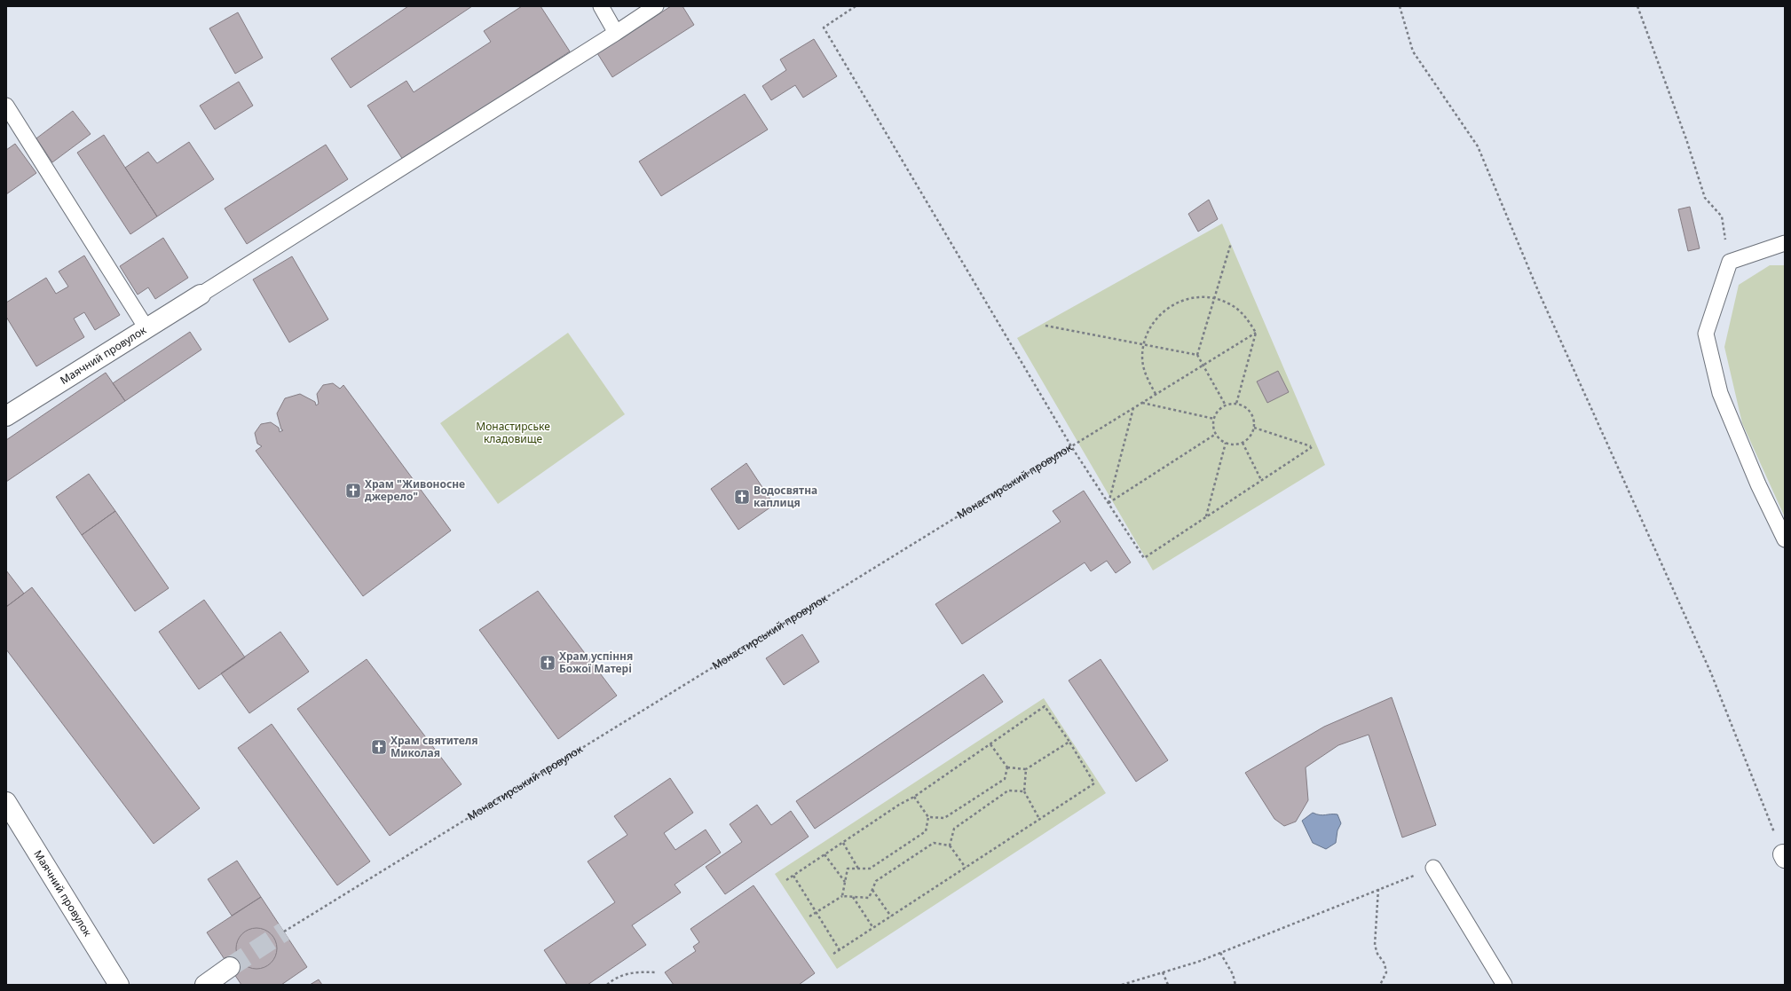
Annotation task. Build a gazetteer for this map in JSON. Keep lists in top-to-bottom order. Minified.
{"streets":{"street":["Маячний провулок"],"path":["Монастирський провулок"]},"parks":["Монастирське кладовище"],"places":{"church":["Храм \"Живоносне джерело\"","Водосвятна каплиця","Храм успіння Божої Матері","Храм святителя Миколая"]}}
